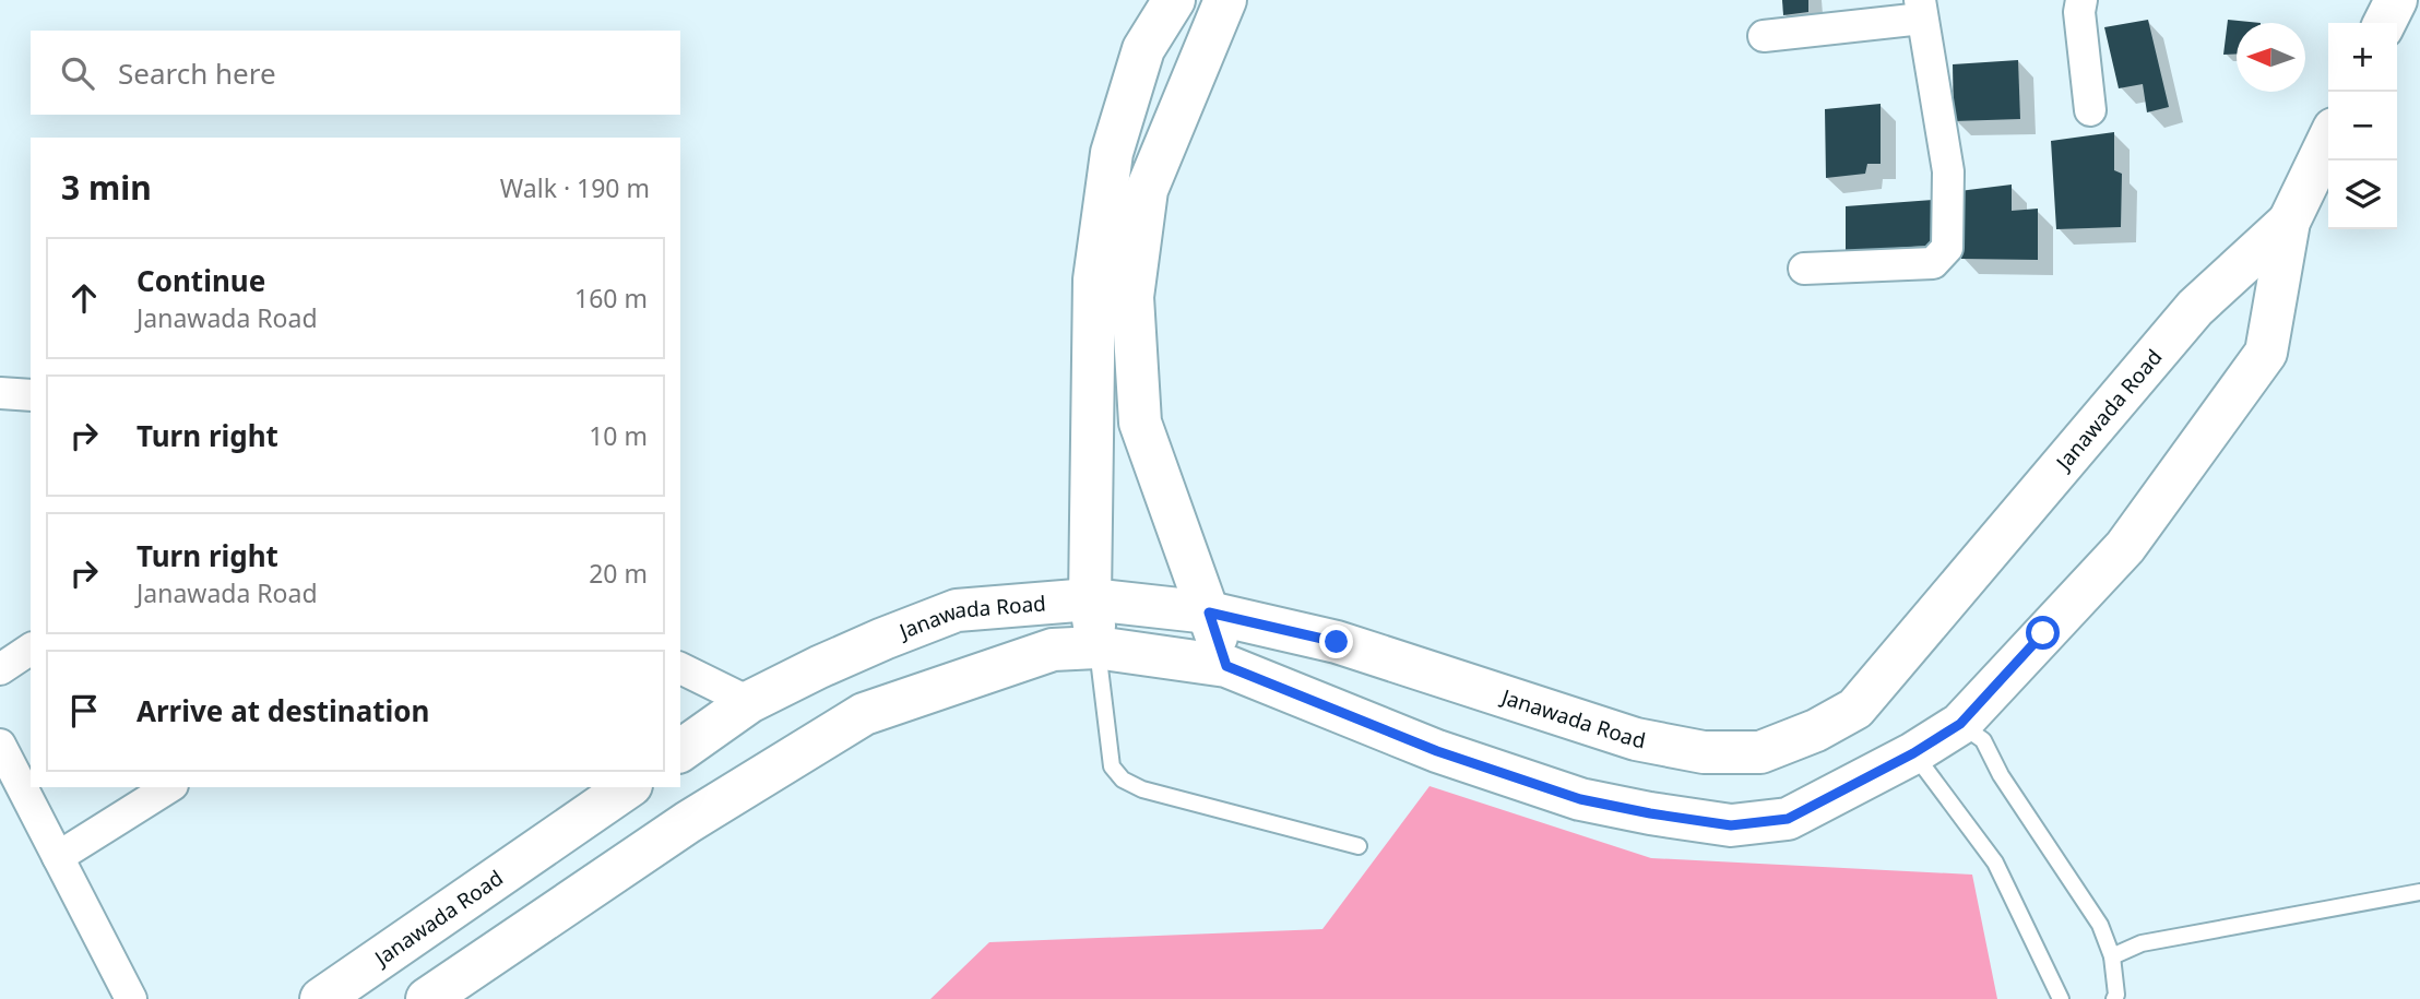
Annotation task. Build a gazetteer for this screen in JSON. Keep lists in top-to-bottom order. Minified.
{"streets":{"main road":["Janawada Road"]},"north":"left","page":{"map_buttons":["+","−"],"search":"Search here","heading":["3 min","Walk · 190 m"],"list":[["Continue","Janawada Road","160 m"],["Turn right","10 m"],["Turn right","Janawada Road","20 m"],"Arrive at destination"]}}
